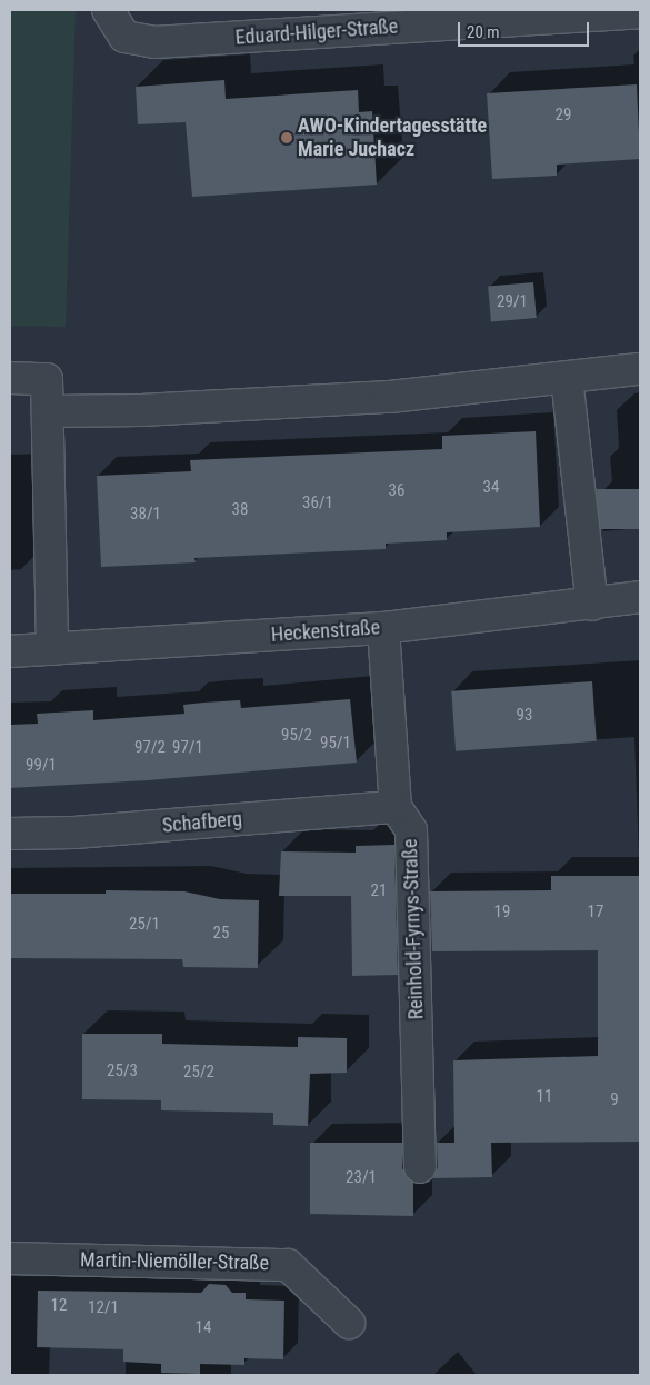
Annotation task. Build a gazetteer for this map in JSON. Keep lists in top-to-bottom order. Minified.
{"streets":{"street":["Eduard-Hilger-Straße","Heckenstraße","Schafberg","Reinhold-Fyrnys-Straße","Martin-Niemöller-Straße"]},"crossings":[["Heckenstraße","Reinhold-Fyrnys-Straße"],["Schafberg","Reinhold-Fyrnys-Straße"]],"places":["AWO-Kindertagesstätte Marie Juchacz"],"house_numbers":["29","29/1","34","36","36/1","38","38/1","93","95/2","95/1","97/2","97/1","99/1","21","19","17","25/1","25","25/3","25/2","11","9","23/1","12","12/1","14"],"scale_bar":"20 m"}
